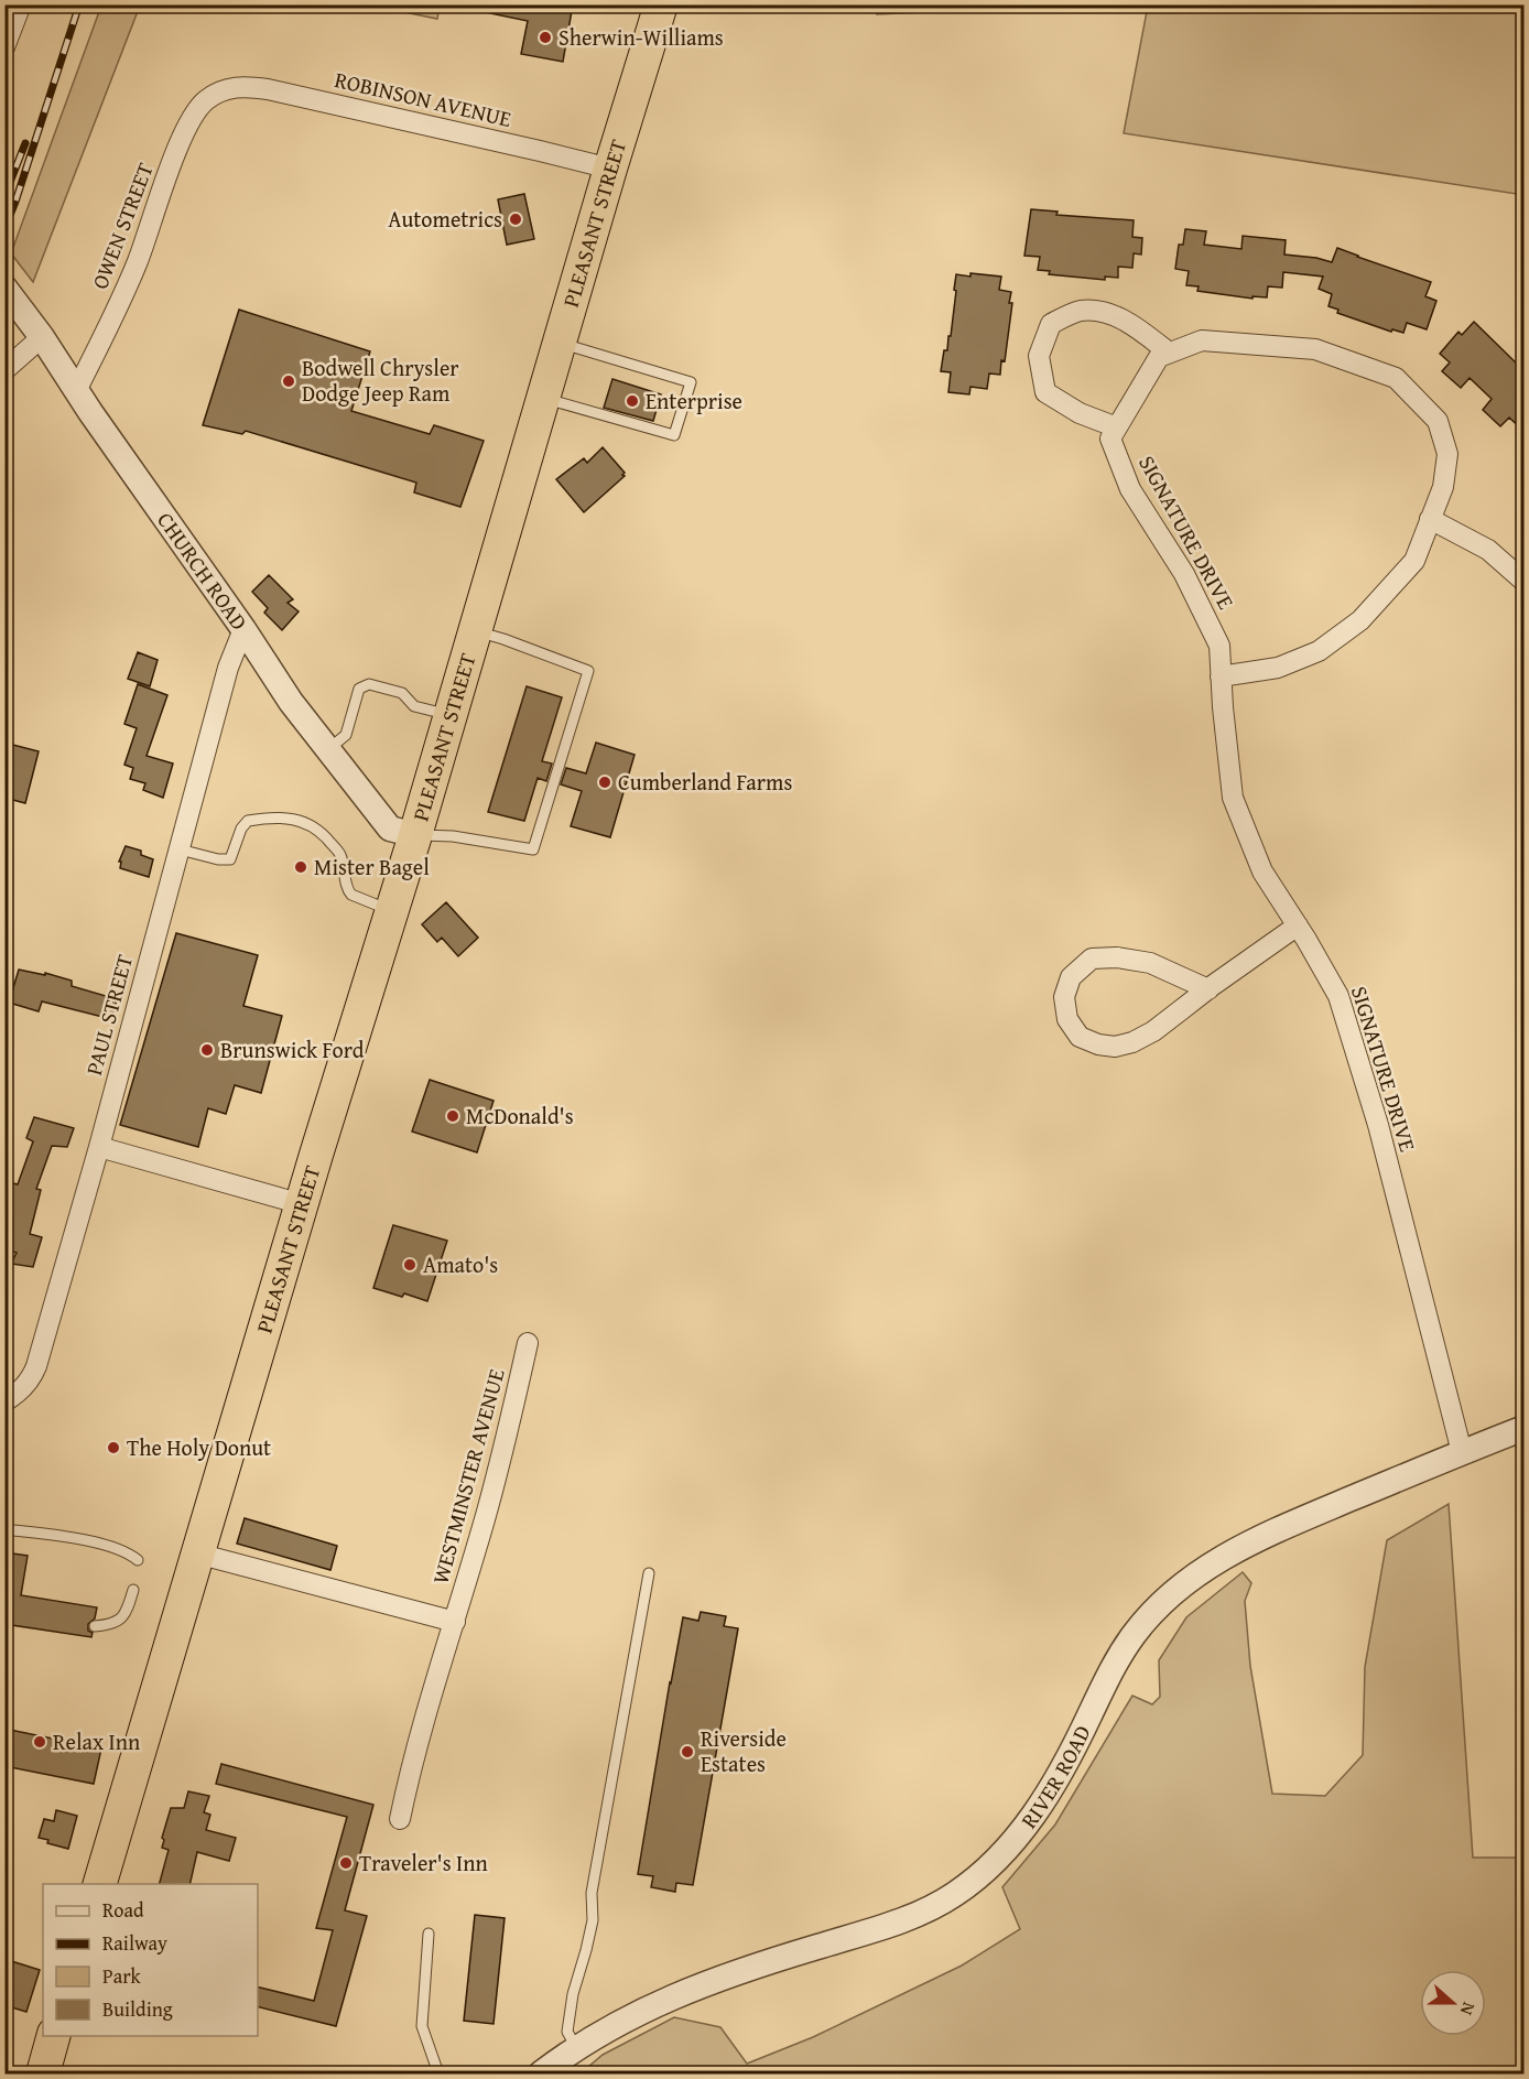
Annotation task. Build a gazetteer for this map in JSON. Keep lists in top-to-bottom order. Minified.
{"streets":{"highway":["PLEASANT STREET"],"street":["ROBINSON AVENUE","OWEN STREET","SIGNATURE DRIVE","CHURCH ROAD","PAUL STREET","WESTMINSTER AVENUE","RIVER ROAD"]},"crossings":[["ROBINSON AVENUE","PLEASANT STREET"],["ROBINSON AVENUE","OWEN STREET"],["PLEASANT STREET","CHURCH ROAD"],["OWEN STREET","CHURCH ROAD"],["SIGNATURE DRIVE","RIVER ROAD"],["CHURCH ROAD","PAUL STREET"]],"places":["Sherwin-Williams","Autometrics","Bodwell Chrysler Dodge Jeep Ram","Enterprise","Cumberland Farms","Mister Bagel","Brunswick Ford","McDonald's","Amato's","The Holy Donut","Relax Inn","Riverside Estates","Traveler's Inn"],"legend":["Road","Railway","Park","Building"],"north":"right"}
